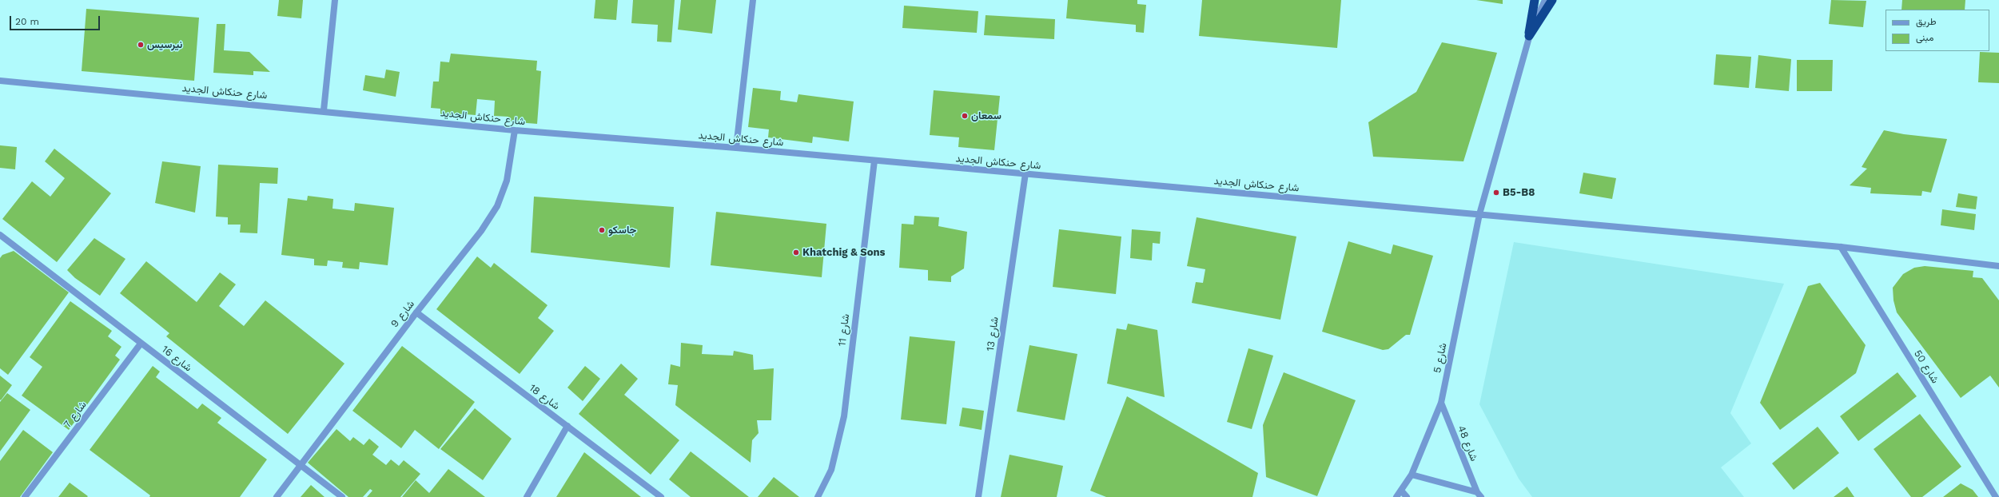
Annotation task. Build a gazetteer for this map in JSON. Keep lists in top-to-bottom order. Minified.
{"streets":{"street":["شارع حنكاش الجديد","شارع 9","شارع 11","شارع 13","شارع 5","شارع 16","شارع 50","شارع 18","شارع 7","شارع 48"]},"crossings":[["شارع حنكاش الجديد","شارع 9"],["شارع حنكاش الجديد","شارع 11"],["شارع حنكاش الجديد","شارع 13"],["شارع حنكاش الجديد","شارع 5"],["شارع حنكاش الجديد","شارع 50"],["شارع 9","شارع 16"],["شارع 9","شارع 18"],["شارع 5","شارع 48"],["شارع 16","شارع 7"]],"places":["نيرسيس","سمعان","B5-B8","جاسكو","Khatchig & Sons"],"legend":["طريق","مبنى"],"scale_bar":"20 m"}
